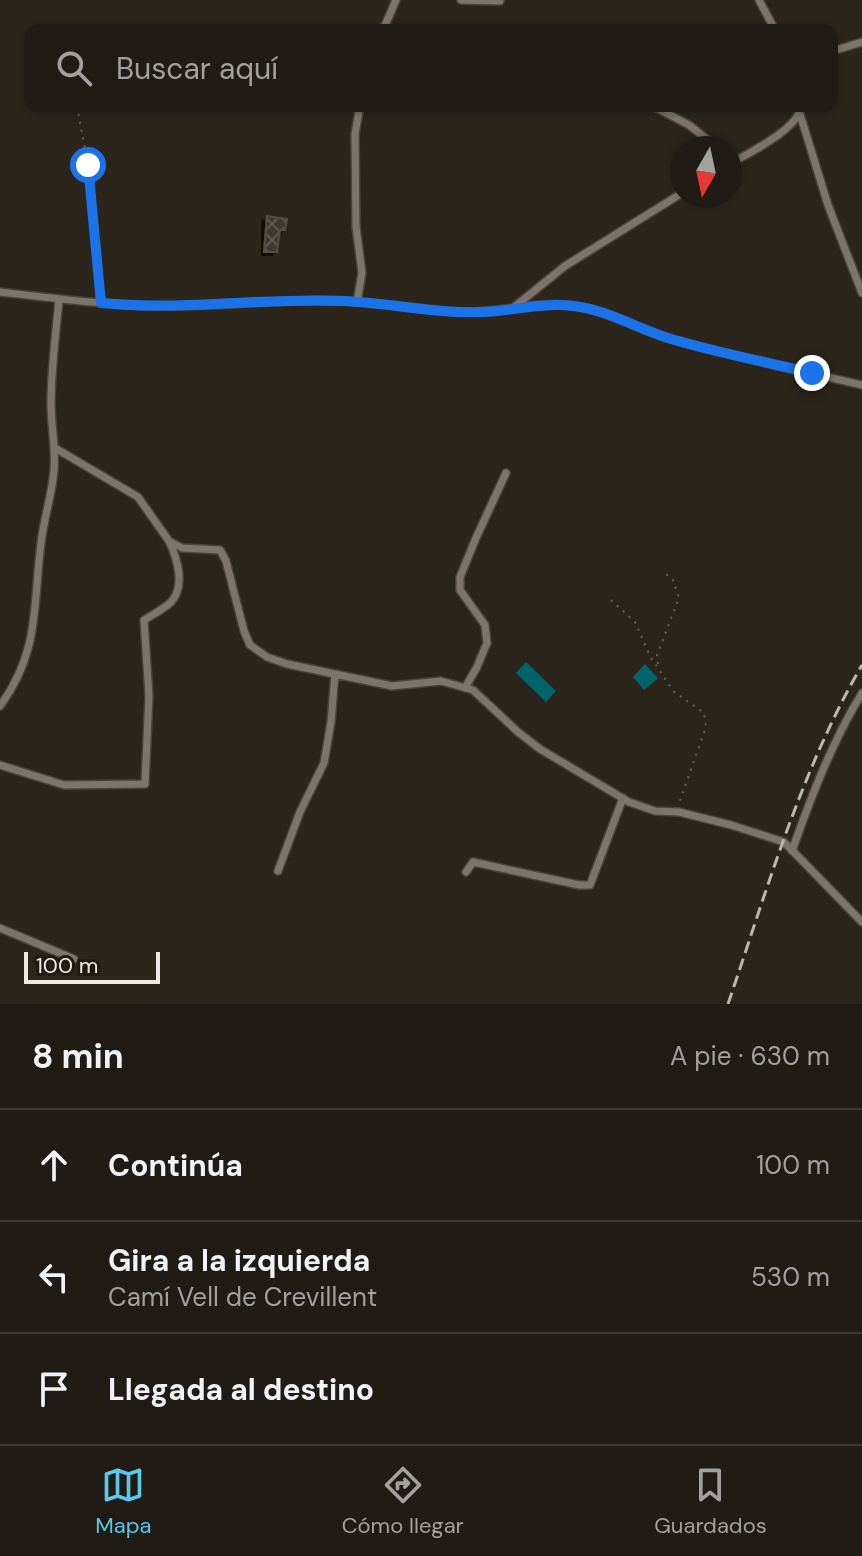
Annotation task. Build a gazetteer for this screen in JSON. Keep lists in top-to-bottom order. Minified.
{"scale_bar":"100 m","north":"bottom","page":{"search":"Buscar aquí","scale":"100 m","heading":["8 min","A pie · 630 m"],"list":[["Continúa","100 m"],["Gira a la izquierda","Camí Vell de Crevillent","530 m"],"Llegada al destino"],"nav":["Mapa","Cómo llegar","Guardados"]}}
